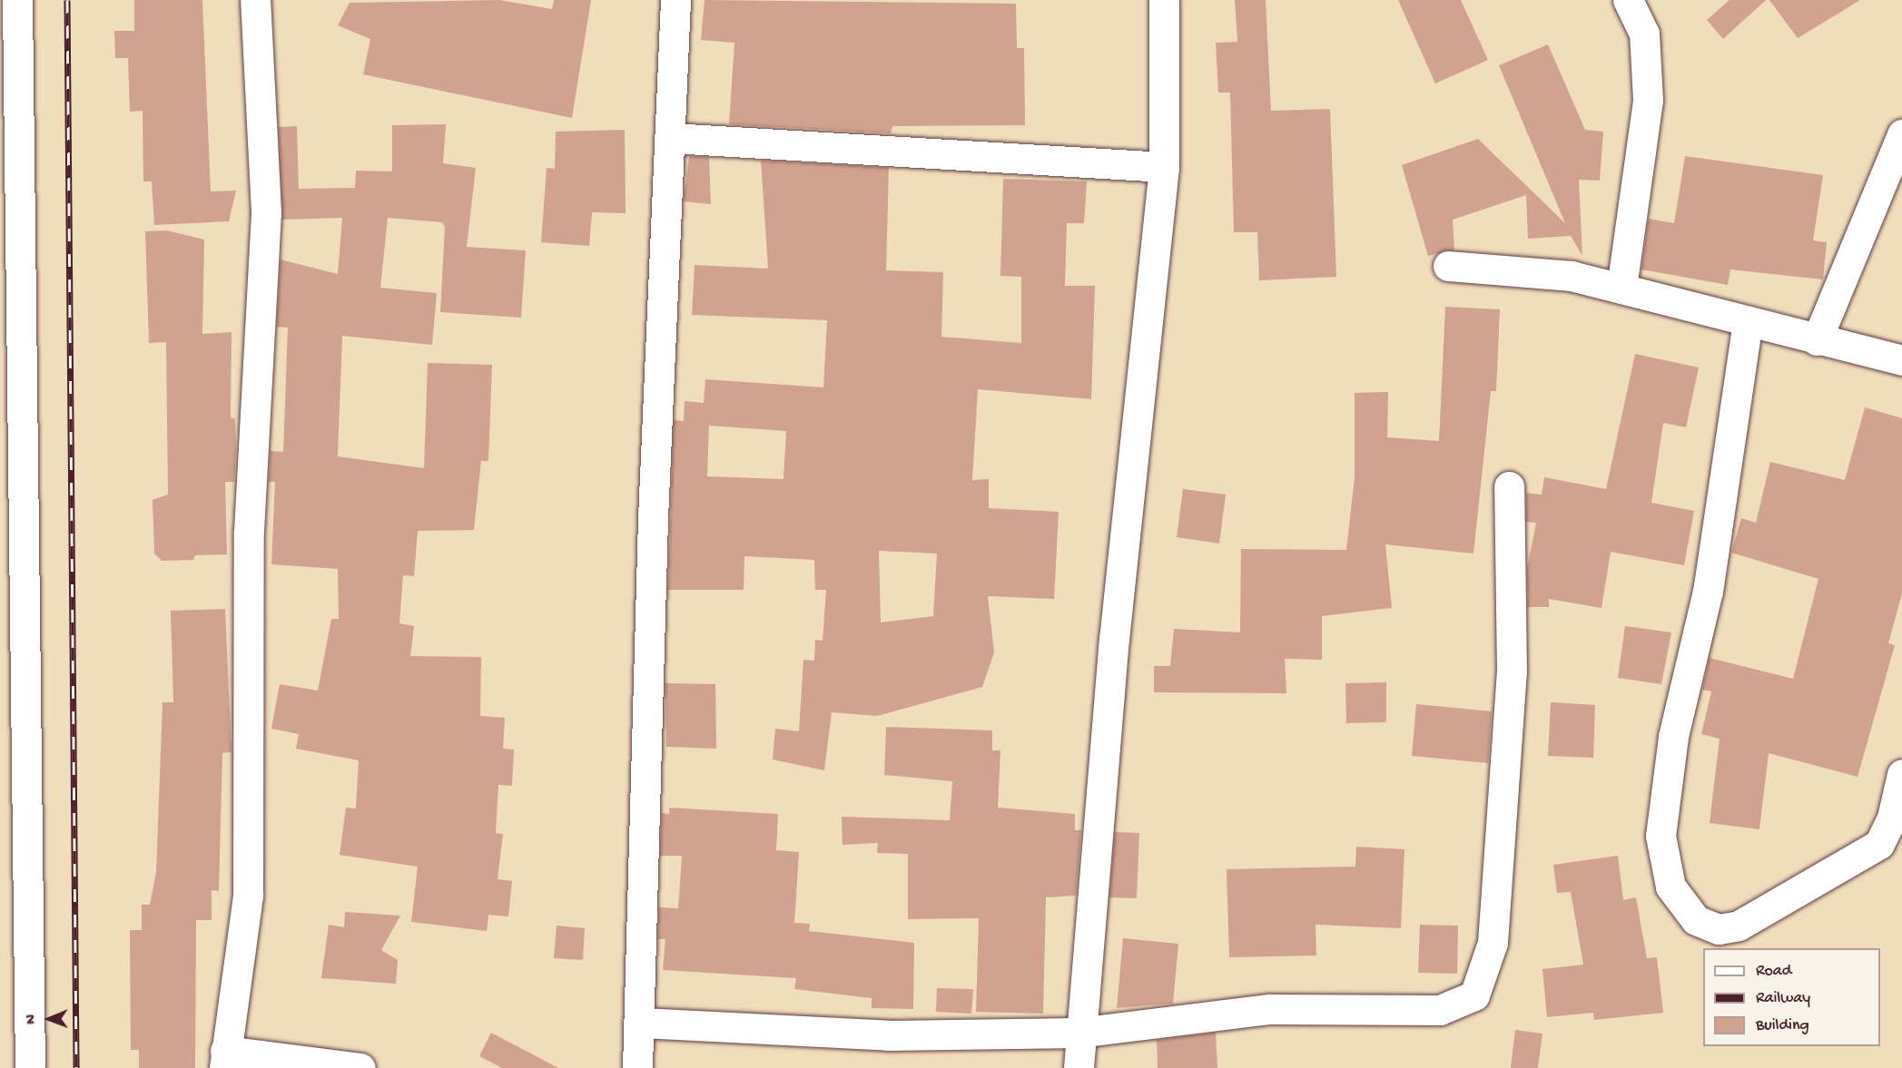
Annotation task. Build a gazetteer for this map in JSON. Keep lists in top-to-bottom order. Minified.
{"legend":["Road","Railway","Building"],"north":"left"}
